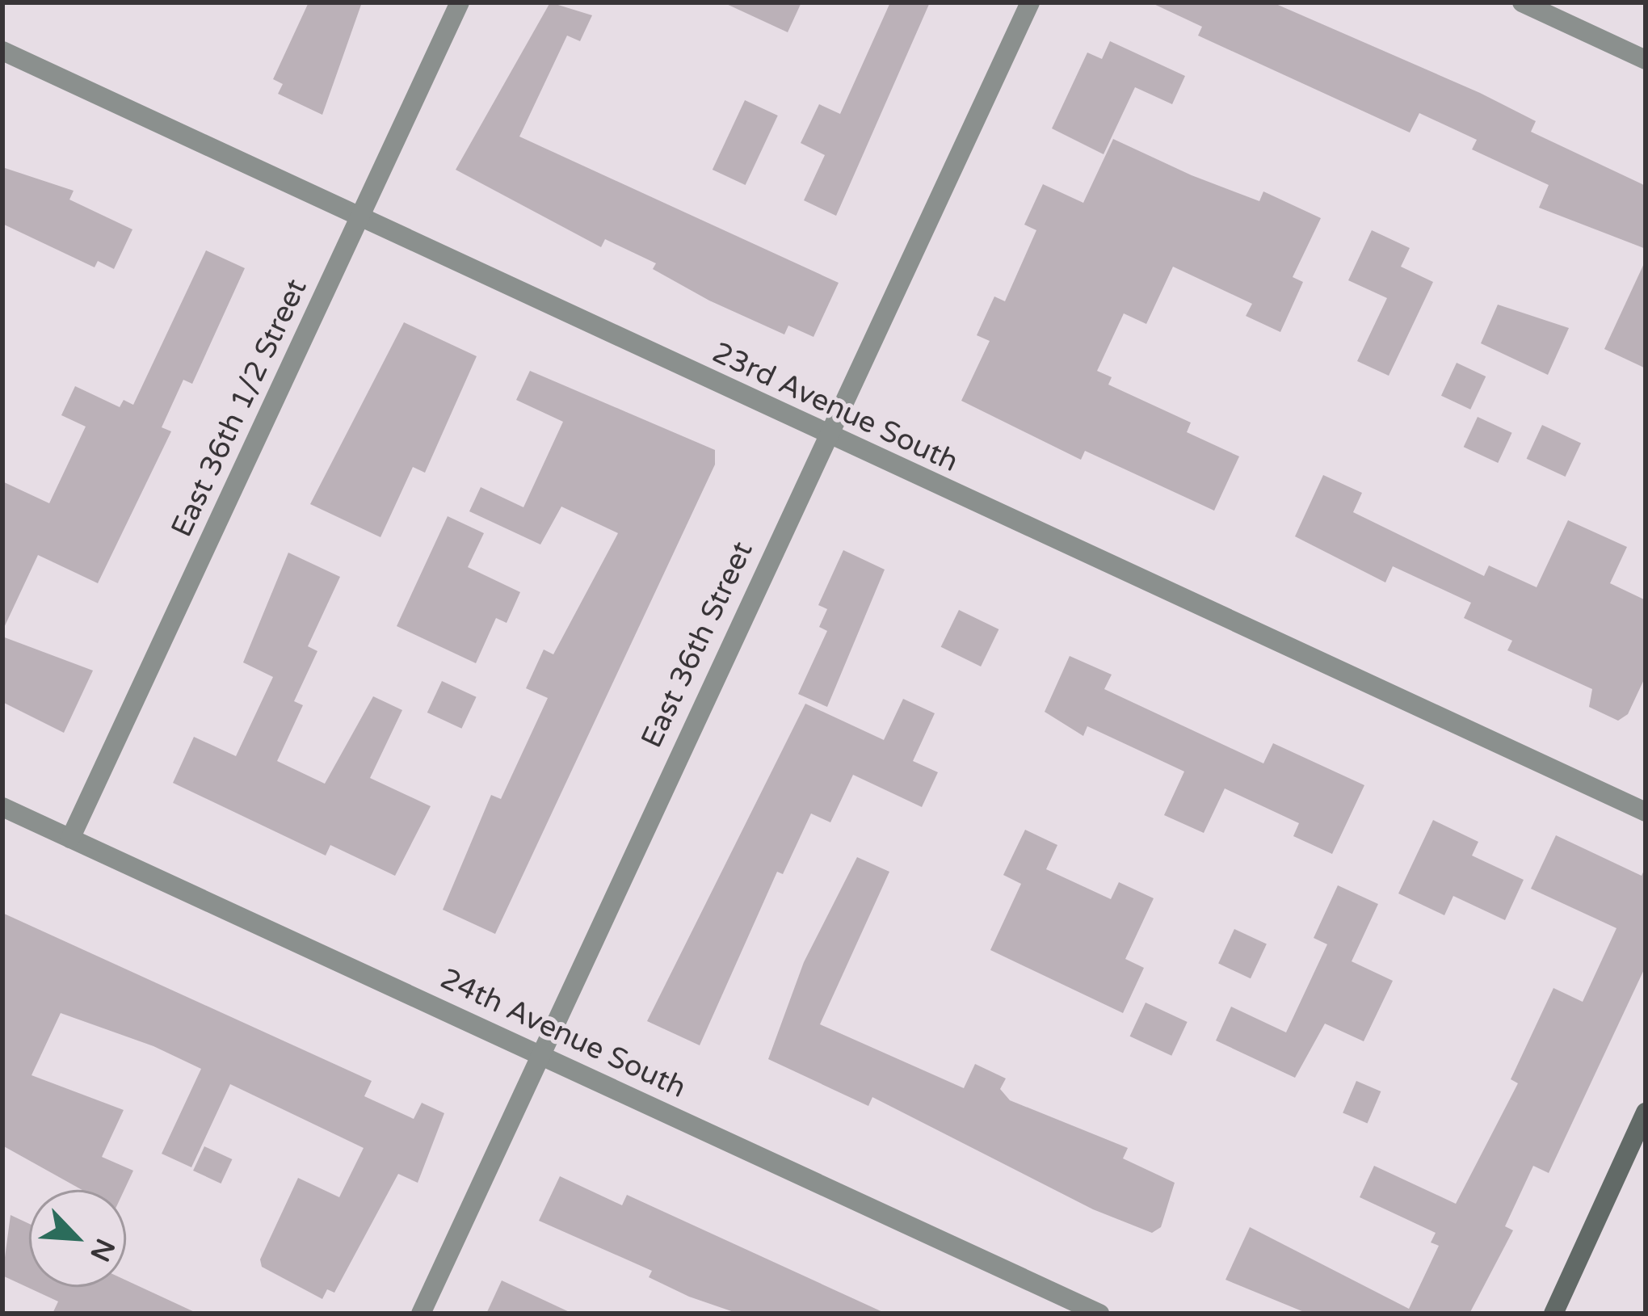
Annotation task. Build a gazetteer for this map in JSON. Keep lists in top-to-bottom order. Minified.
{"streets":{"street":["23rd Avenue South","East 36th 1/2 Street","East 36th Street","24th Avenue South"]},"crossings":[["23rd Avenue South","East 36th 1/2 Street"],["23rd Avenue South","East 36th Street"],["East 36th 1/2 Street","24th Avenue South"],["East 36th Street","24th Avenue South"]],"north":"bottom right"}
